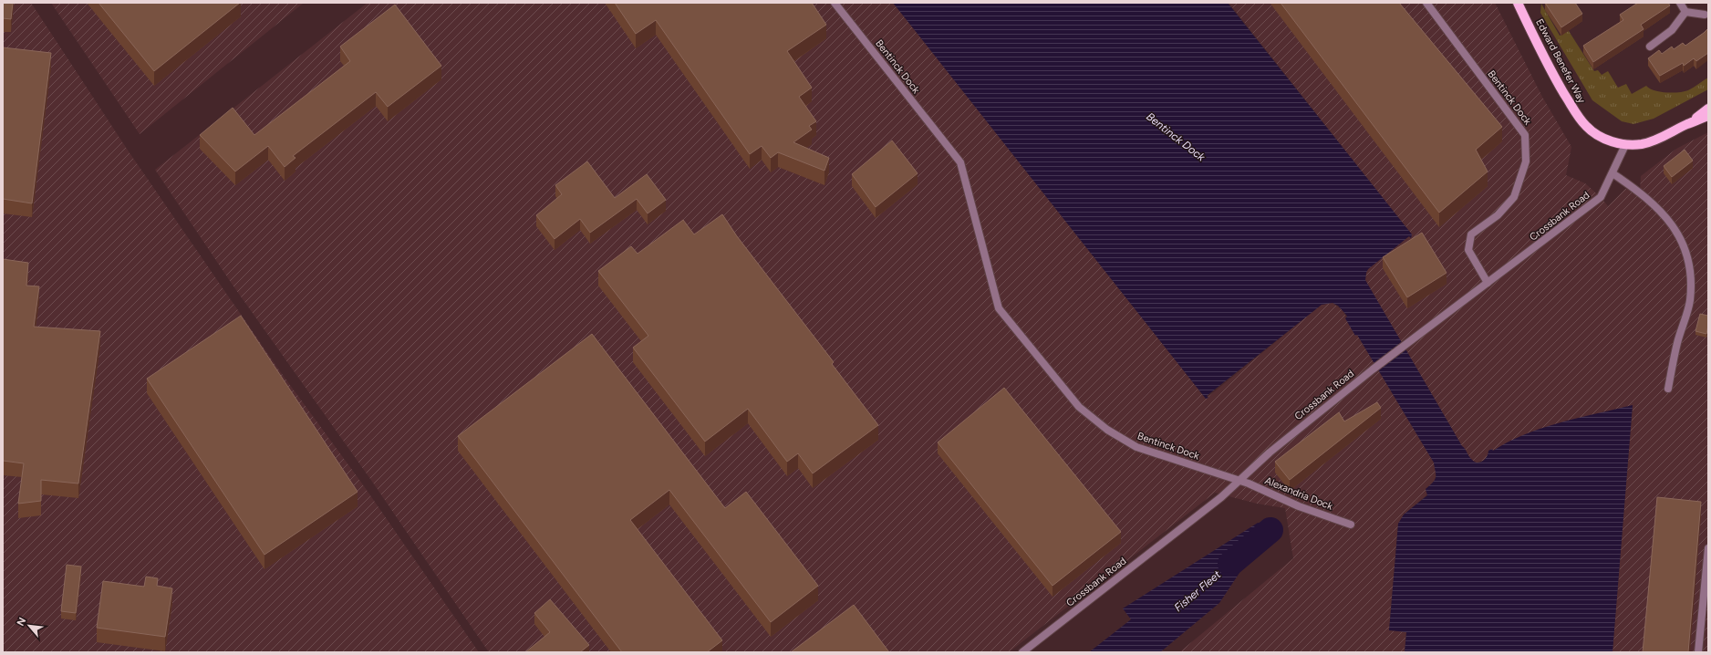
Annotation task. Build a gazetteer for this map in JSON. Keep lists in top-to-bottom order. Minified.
{"streets":{"main road":["Edward Benefer Way"],"street":["Bentinck Dock","Crossbank Road","Alexandria Dock"]},"crossings":[["Edward Benefer Way","Crossbank Road"],["Bentinck Dock","Crossbank Road"],["Bentinck Dock","Alexandria Dock"],["Crossbank Road","Alexandria Dock"]],"water":["Bentinck Dock","Fisher Fleet"],"north":"top left"}
